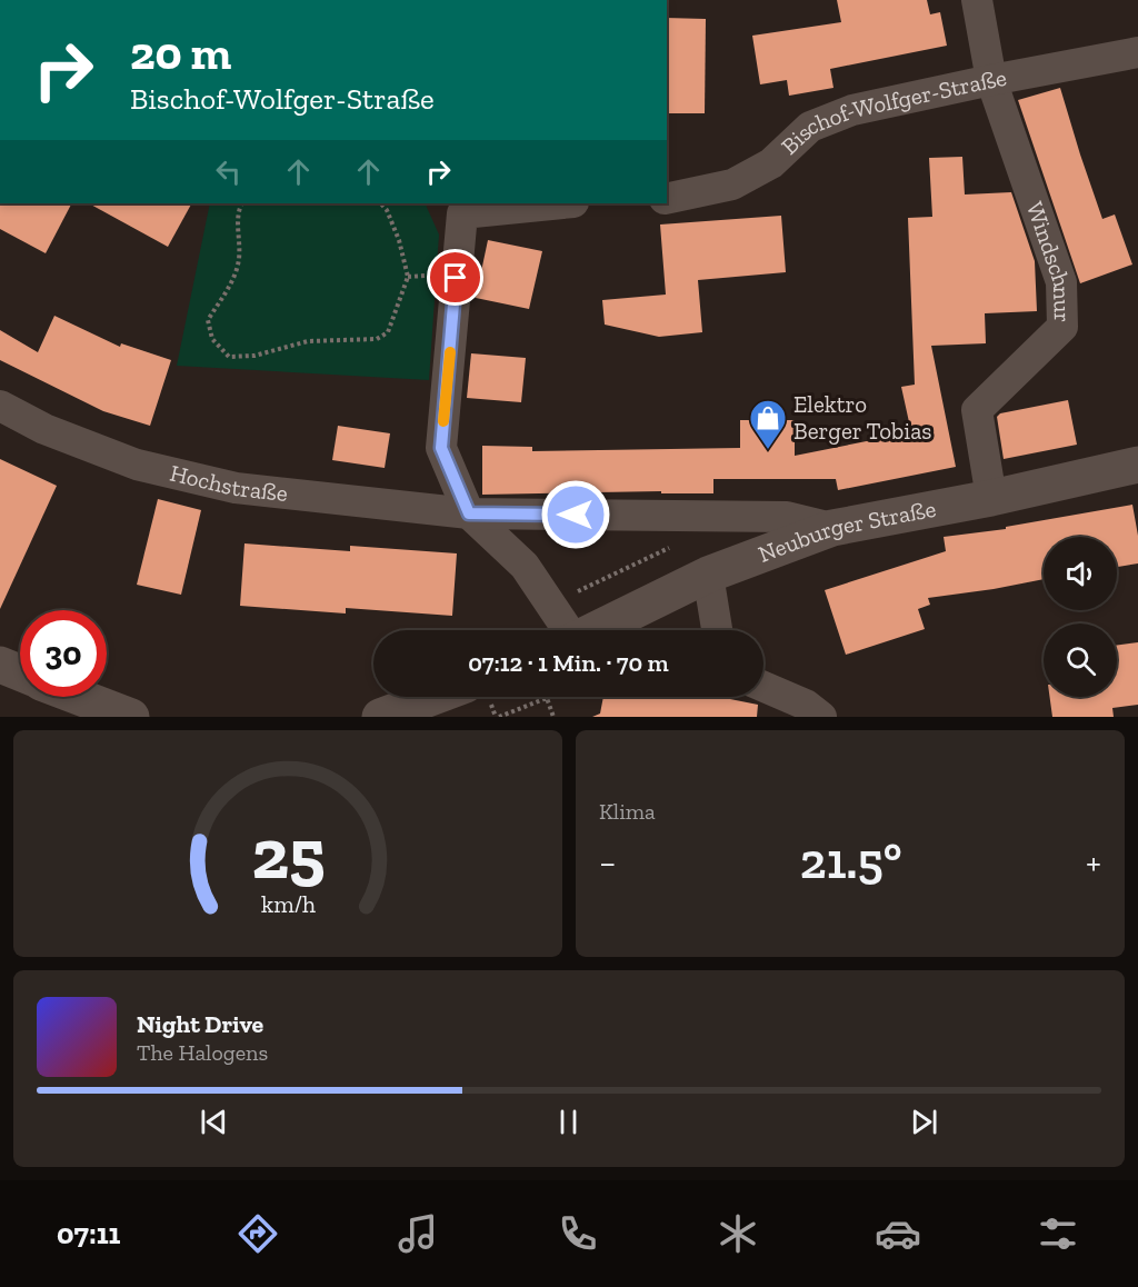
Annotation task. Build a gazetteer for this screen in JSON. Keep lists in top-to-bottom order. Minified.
{"streets":{"street":["Bischof-Wolfger-Straße","Windschnur","Hochstraße","Neuburger Straße"]},"crossings":[["Bischof-Wolfger-Straße","Windschnur"],["Windschnur","Neuburger Straße"],["Hochstraße","Neuburger Straße"]],"places":{"shop":["Elektro Berger Tobias"]},"page":{"turn":["20 m","Bischof-Wolfger-Straße"],"limit":"30","trip":"07:12 · 1 Min. · 70 m","tile":"Klima","heat":["−","21.5°","+"],"song":["Night Drive","The Halogens"],"tabs":"07:11","gauge":["25","km/h"]}}
